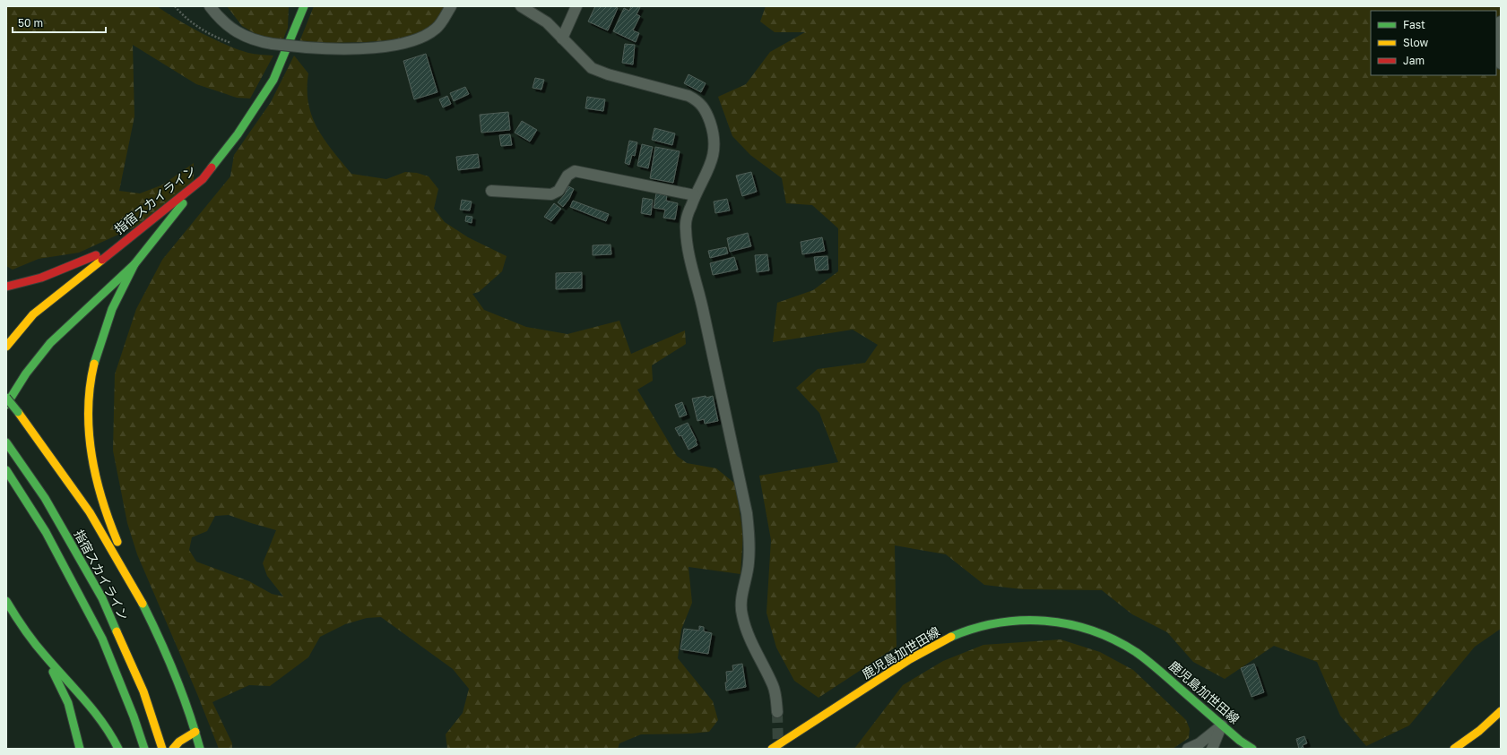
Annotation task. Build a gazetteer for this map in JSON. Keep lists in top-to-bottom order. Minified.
{"streets":{"main road":["指宿スカイライン","鹿児島加世田線"]},"legend":["Fast","Slow","Jam"],"scale_bar":"50 m"}
